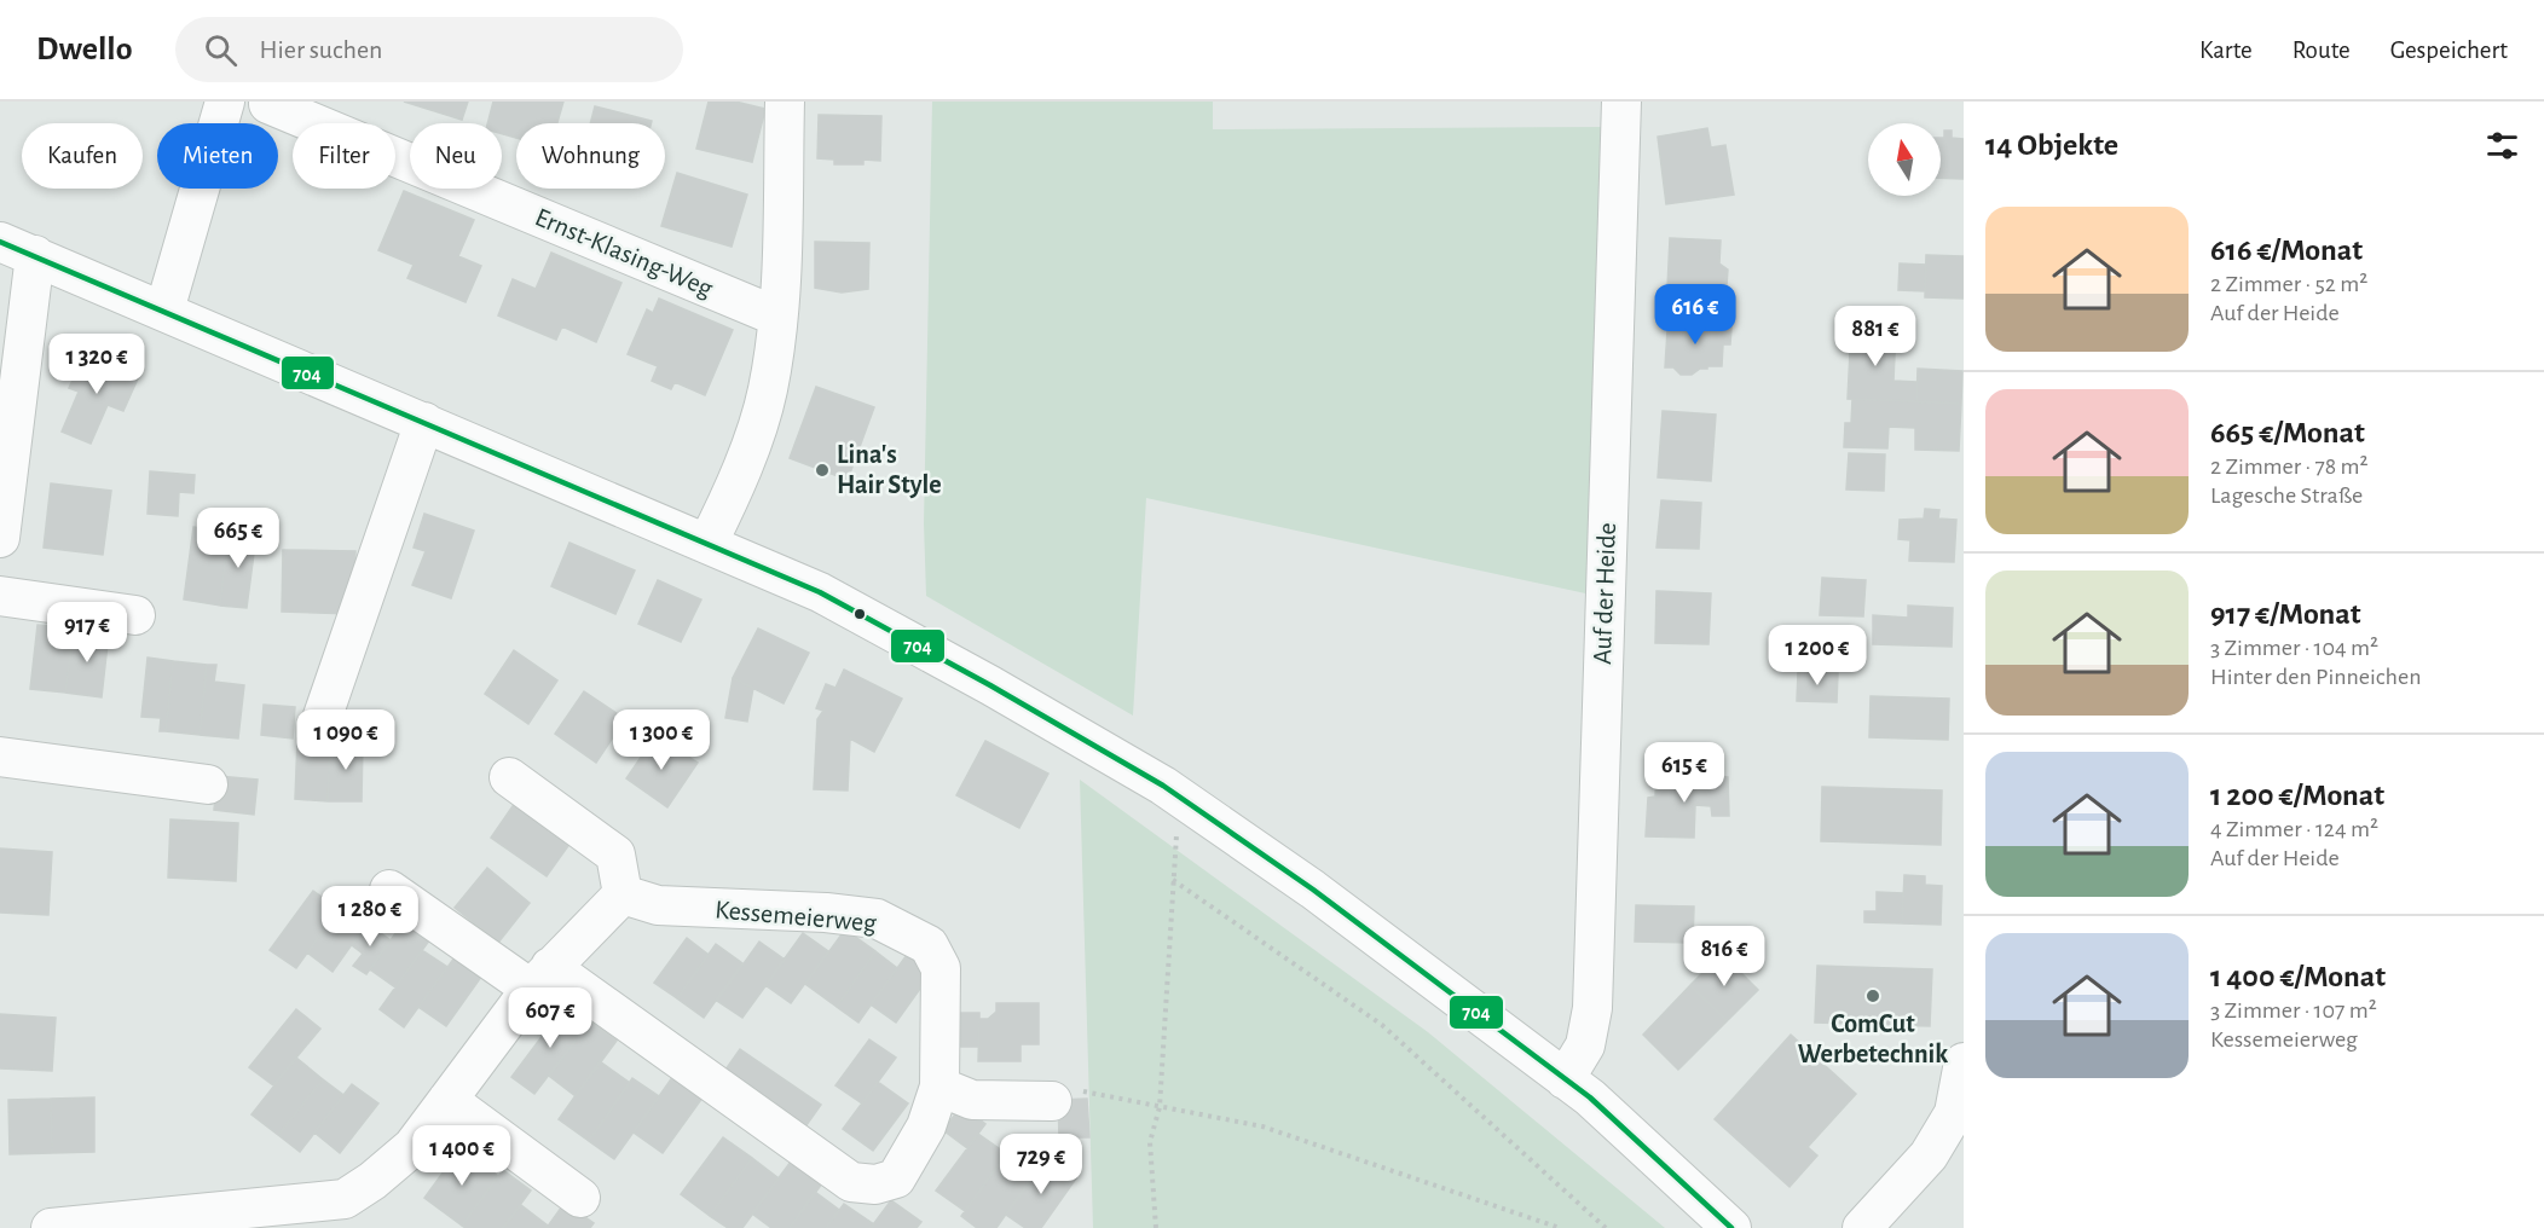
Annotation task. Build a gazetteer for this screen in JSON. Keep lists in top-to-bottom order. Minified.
{"streets":{"street":["Ernst-Klasing-Weg","Auf der Heide","Kessemeierweg"]},"places":["Lina's Hair Style","ComCut Werbetechnik"],"lines":["transit line 704"],"north":"top","page":{"header":"Dwello","search":"Hier suchen","nav":["Karte","Route","Gespeichert"],"heading":"14 Objekte","chip":["Kaufen","Mieten","Filter","Neu","Wohnung"],"list":[{"name":"616 €/Monat","note":"2 Zimmer · 52 m² · Auf der Heide"},{"name":"665 €/Monat","note":"2 Zimmer · 78 m² · Lagesche Straße"},{"name":"917 €/Monat","note":"3 Zimmer · 104 m² · Hinter den Pinneichen"},{"name":"1 200 €/Monat","note":"4 Zimmer · 124 m² · Auf der Heide"},{"name":"1 400 €/Monat","note":"3 Zimmer · 107 m² · Kessemeierweg"}],"price":["616 €","881 €","1 320 €","665 €","917 €","1 200 €","1 090 €","1 300 €","615 €","1 280 €","816 €","607 €","1 400 €","729 €"]}}
